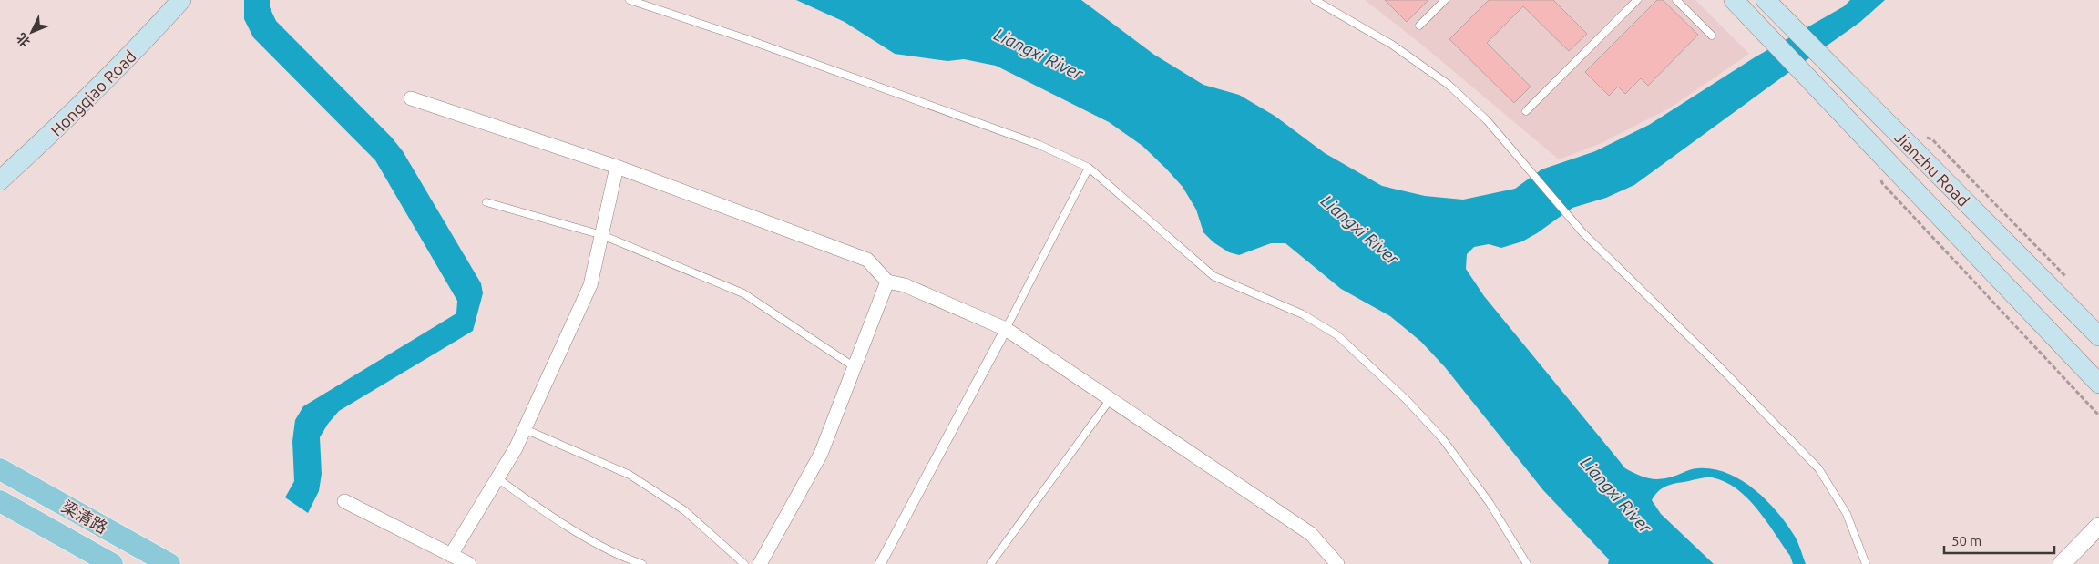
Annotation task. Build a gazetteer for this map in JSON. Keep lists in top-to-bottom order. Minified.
{"streets":{"main road":["Hongqiao Road","Jianzhu Road","梁清路"]},"water":["Liangxi River"],"scale_bar":"50 m","north":"bottom left"}
